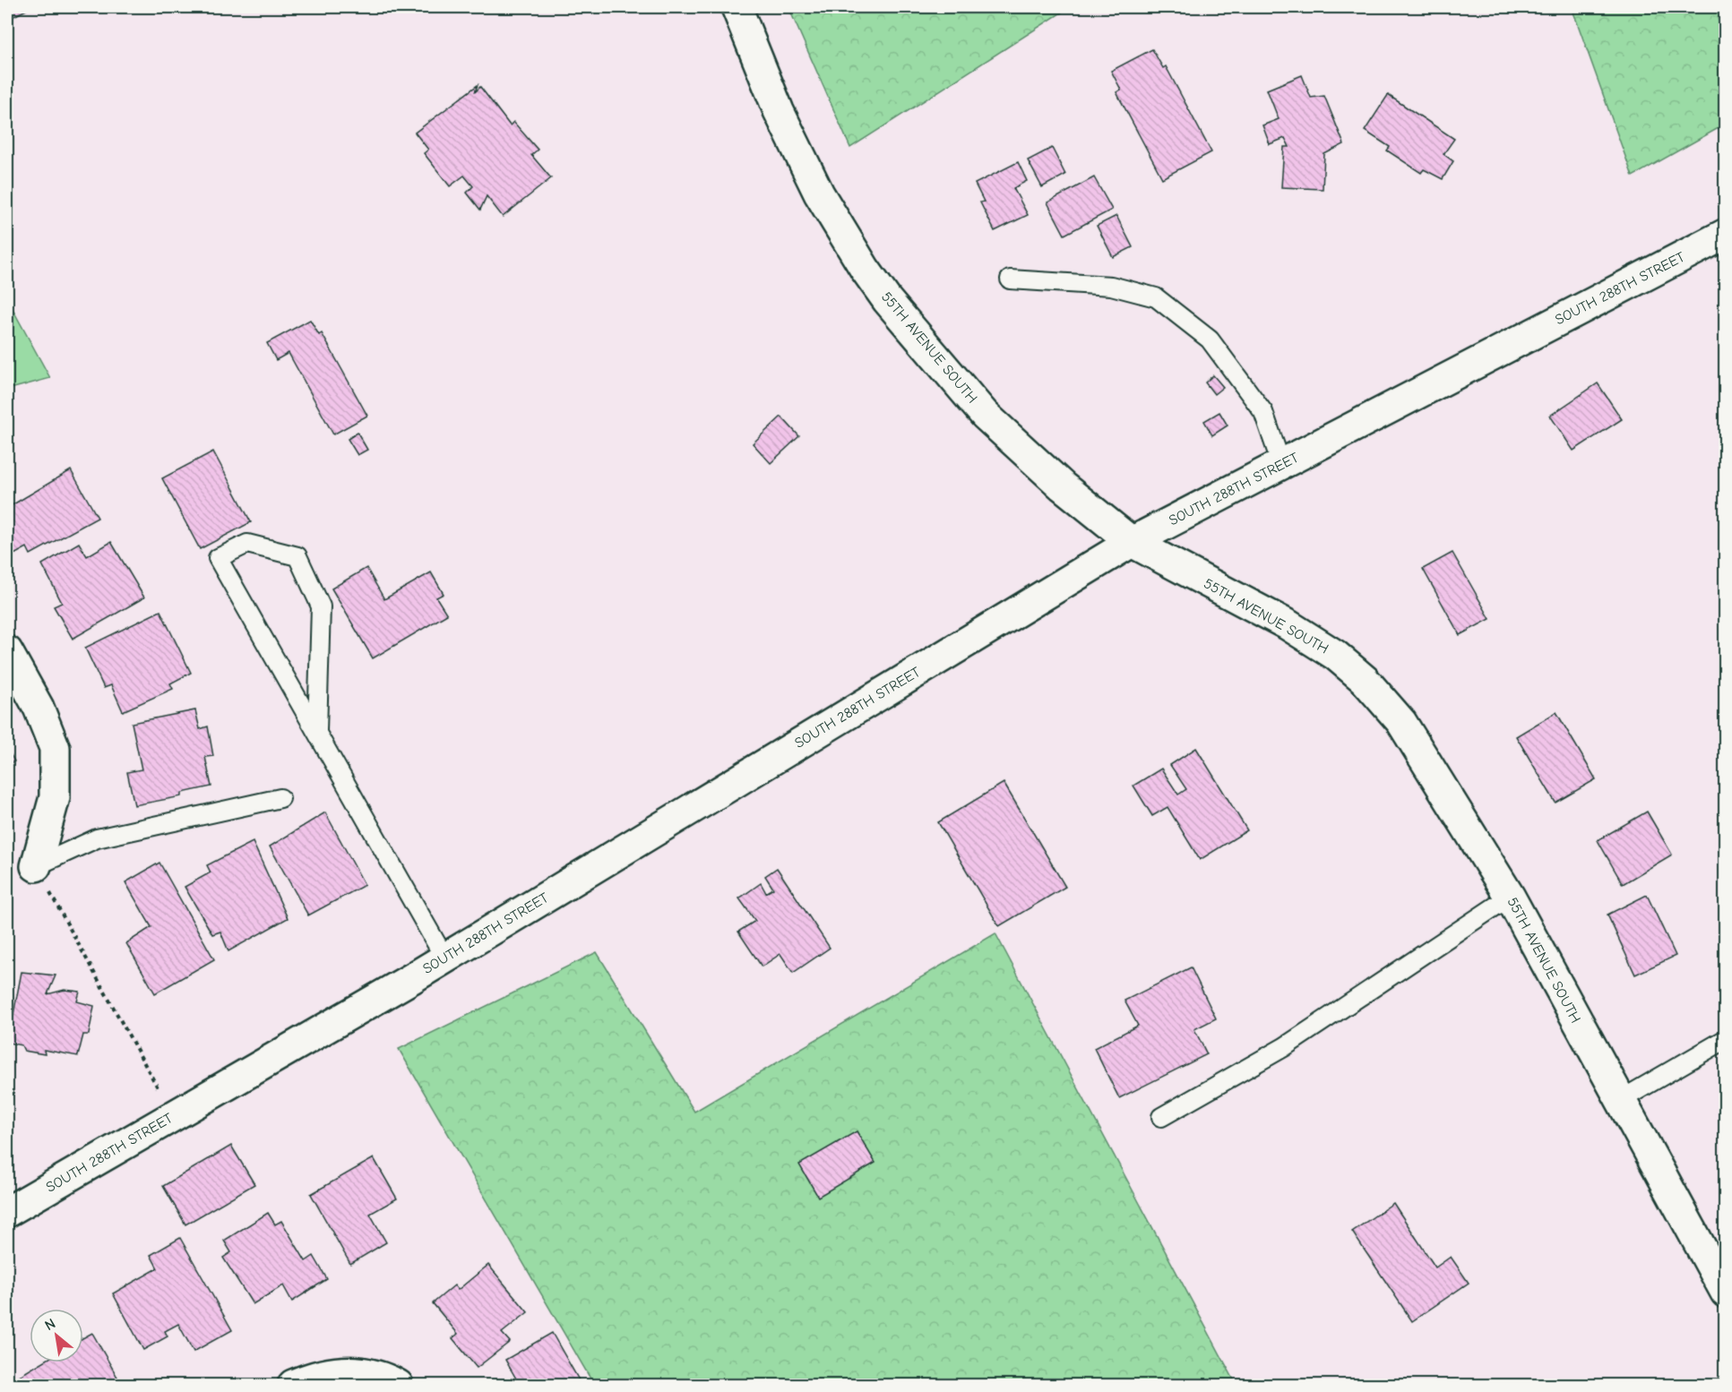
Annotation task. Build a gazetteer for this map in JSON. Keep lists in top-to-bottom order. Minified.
{"streets":{"street":["SOUTH 288TH STREET","55TH AVENUE SOUTH"]},"crossings":[["SOUTH 288TH STREET","55TH AVENUE SOUTH"]],"north":"top left"}
